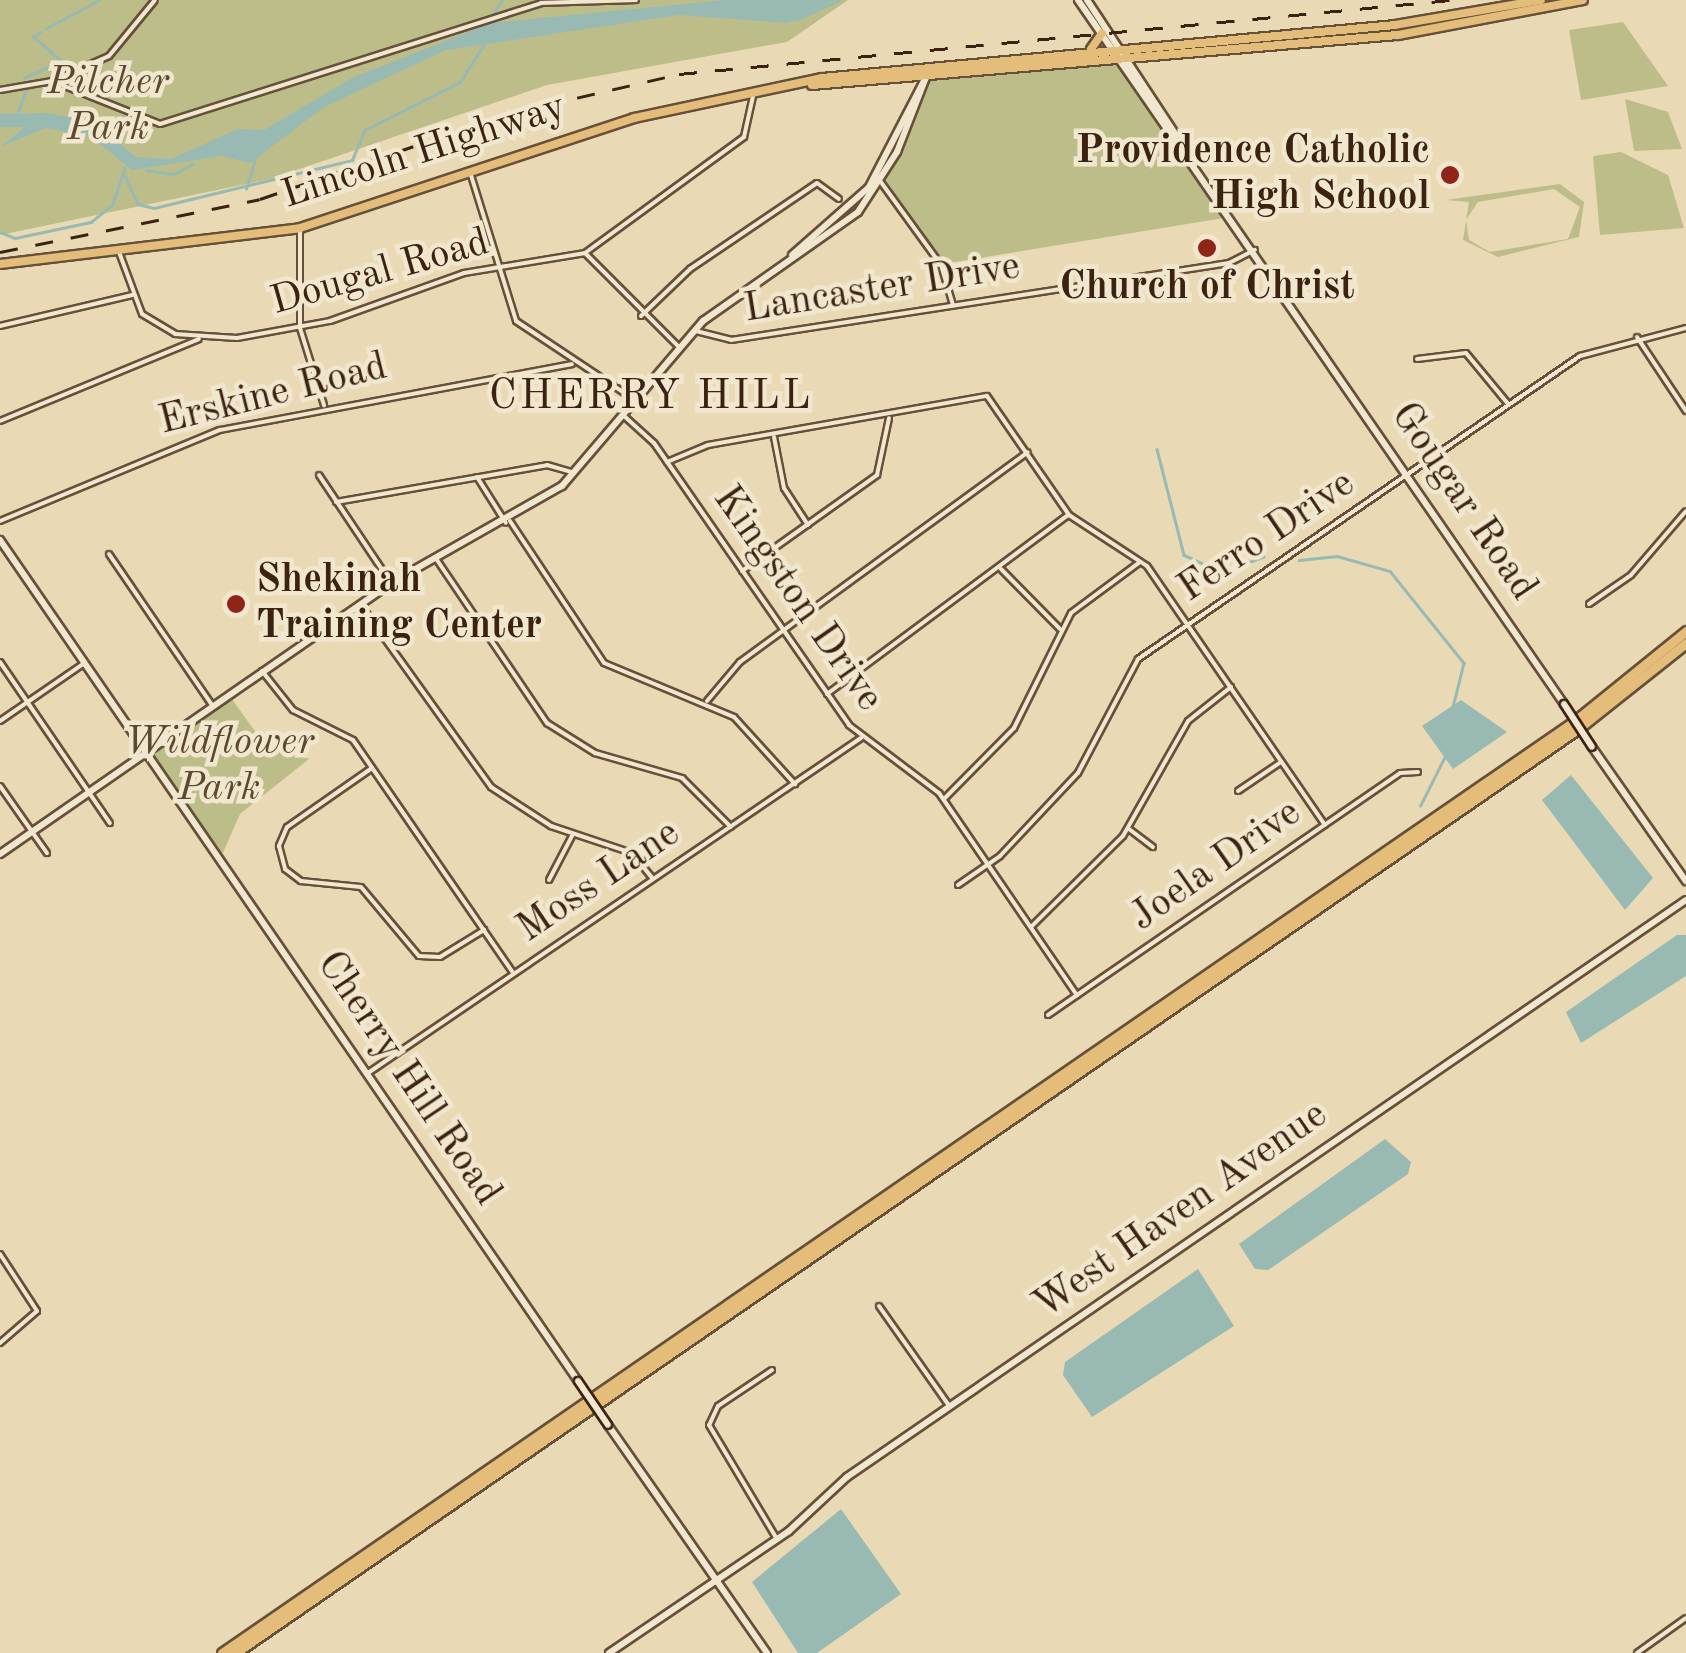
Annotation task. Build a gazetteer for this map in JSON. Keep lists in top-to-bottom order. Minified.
{"streets":{"main road":["Lincoln Highway"],"street":["Dougal Road","Lancaster Drive","Erskine Road","Gougar Road","Ferro Drive","Kingston Drive","Joela Drive","Moss Lane","Cherry Hill Road","West Haven Avenue"]},"crossings":[["Lincoln Highway","Dougal Road"],["Lincoln Highway","Gougar Road"],["Lancaster Drive","Gougar Road"],["Gougar Road","Ferro Drive"],["Ferro Drive","Kingston Drive"],["Kingston Drive","Joela Drive"],["Kingston Drive","Moss Lane"],["Moss Lane","Cherry Hill Road"],["Cherry Hill Road","West Haven Avenue"]],"districts":["CHERRY HILL"],"parks":["Pilcher Park","Wildflower Park"],"places":["Providence Catholic High School","Church of Christ","Shekinah Training Center"]}
